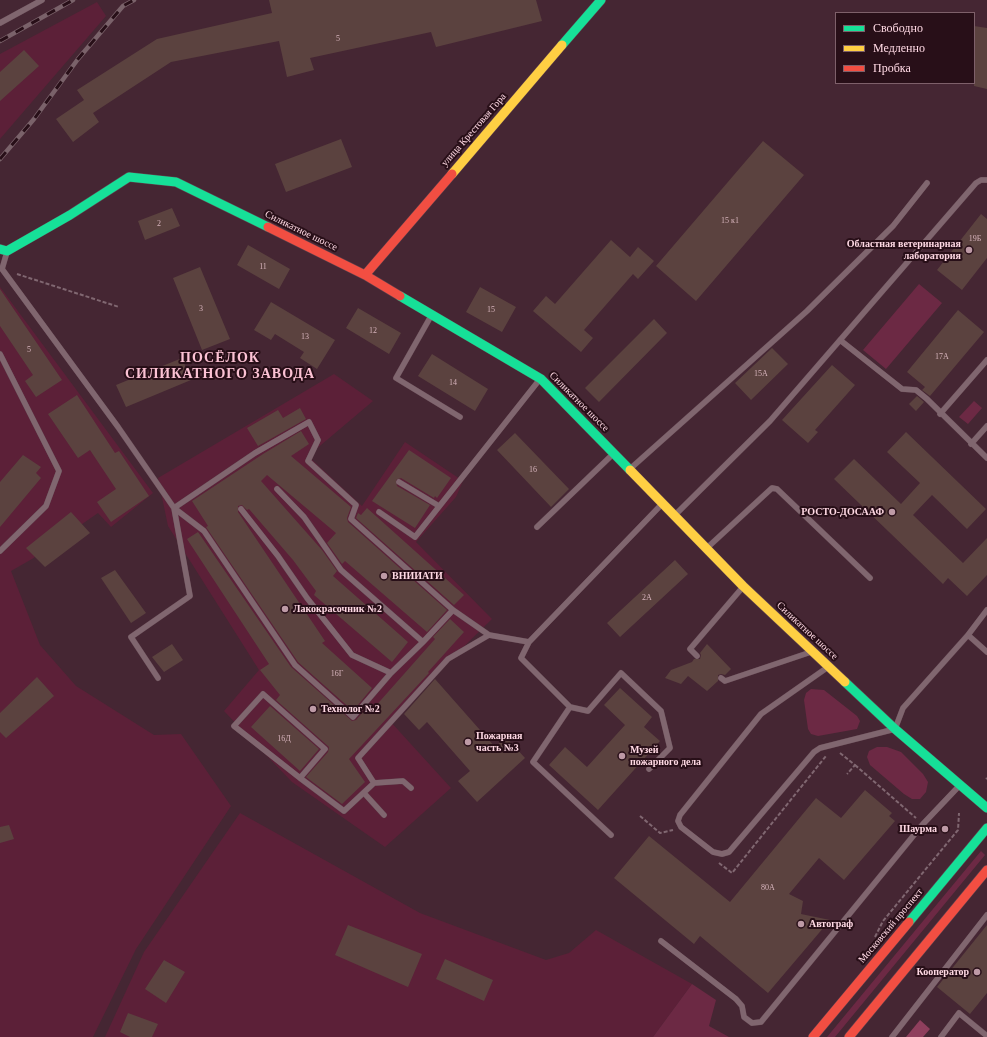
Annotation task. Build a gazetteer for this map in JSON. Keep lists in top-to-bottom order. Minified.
{"streets":{"street":["улица Крестовая Гора","Силикатное шоссе","Московский проспект"]},"crossings":[["улица Крестовая Гора","Силикатное шоссе"]],"districts":["ПОСЁЛОК СИЛИКАТНОГО ЗАВОДА"],"places":["Областная ветеринарная лаборатория","РОСТО-ДОСААФ","ВНИИАТИ","Лакокрасочник №2","Технолог №2","Пожарная часть №3","Музей пожарного дела","Шаурма","Автограф","Кооператор"],"house_numbers":["5","15 к1","2","19Б","11","3","15","12","13","5","17А","15А","14","16","2А","16Г","16Д","80А"],"legend":["Свободно","Медленно","Пробка"]}
